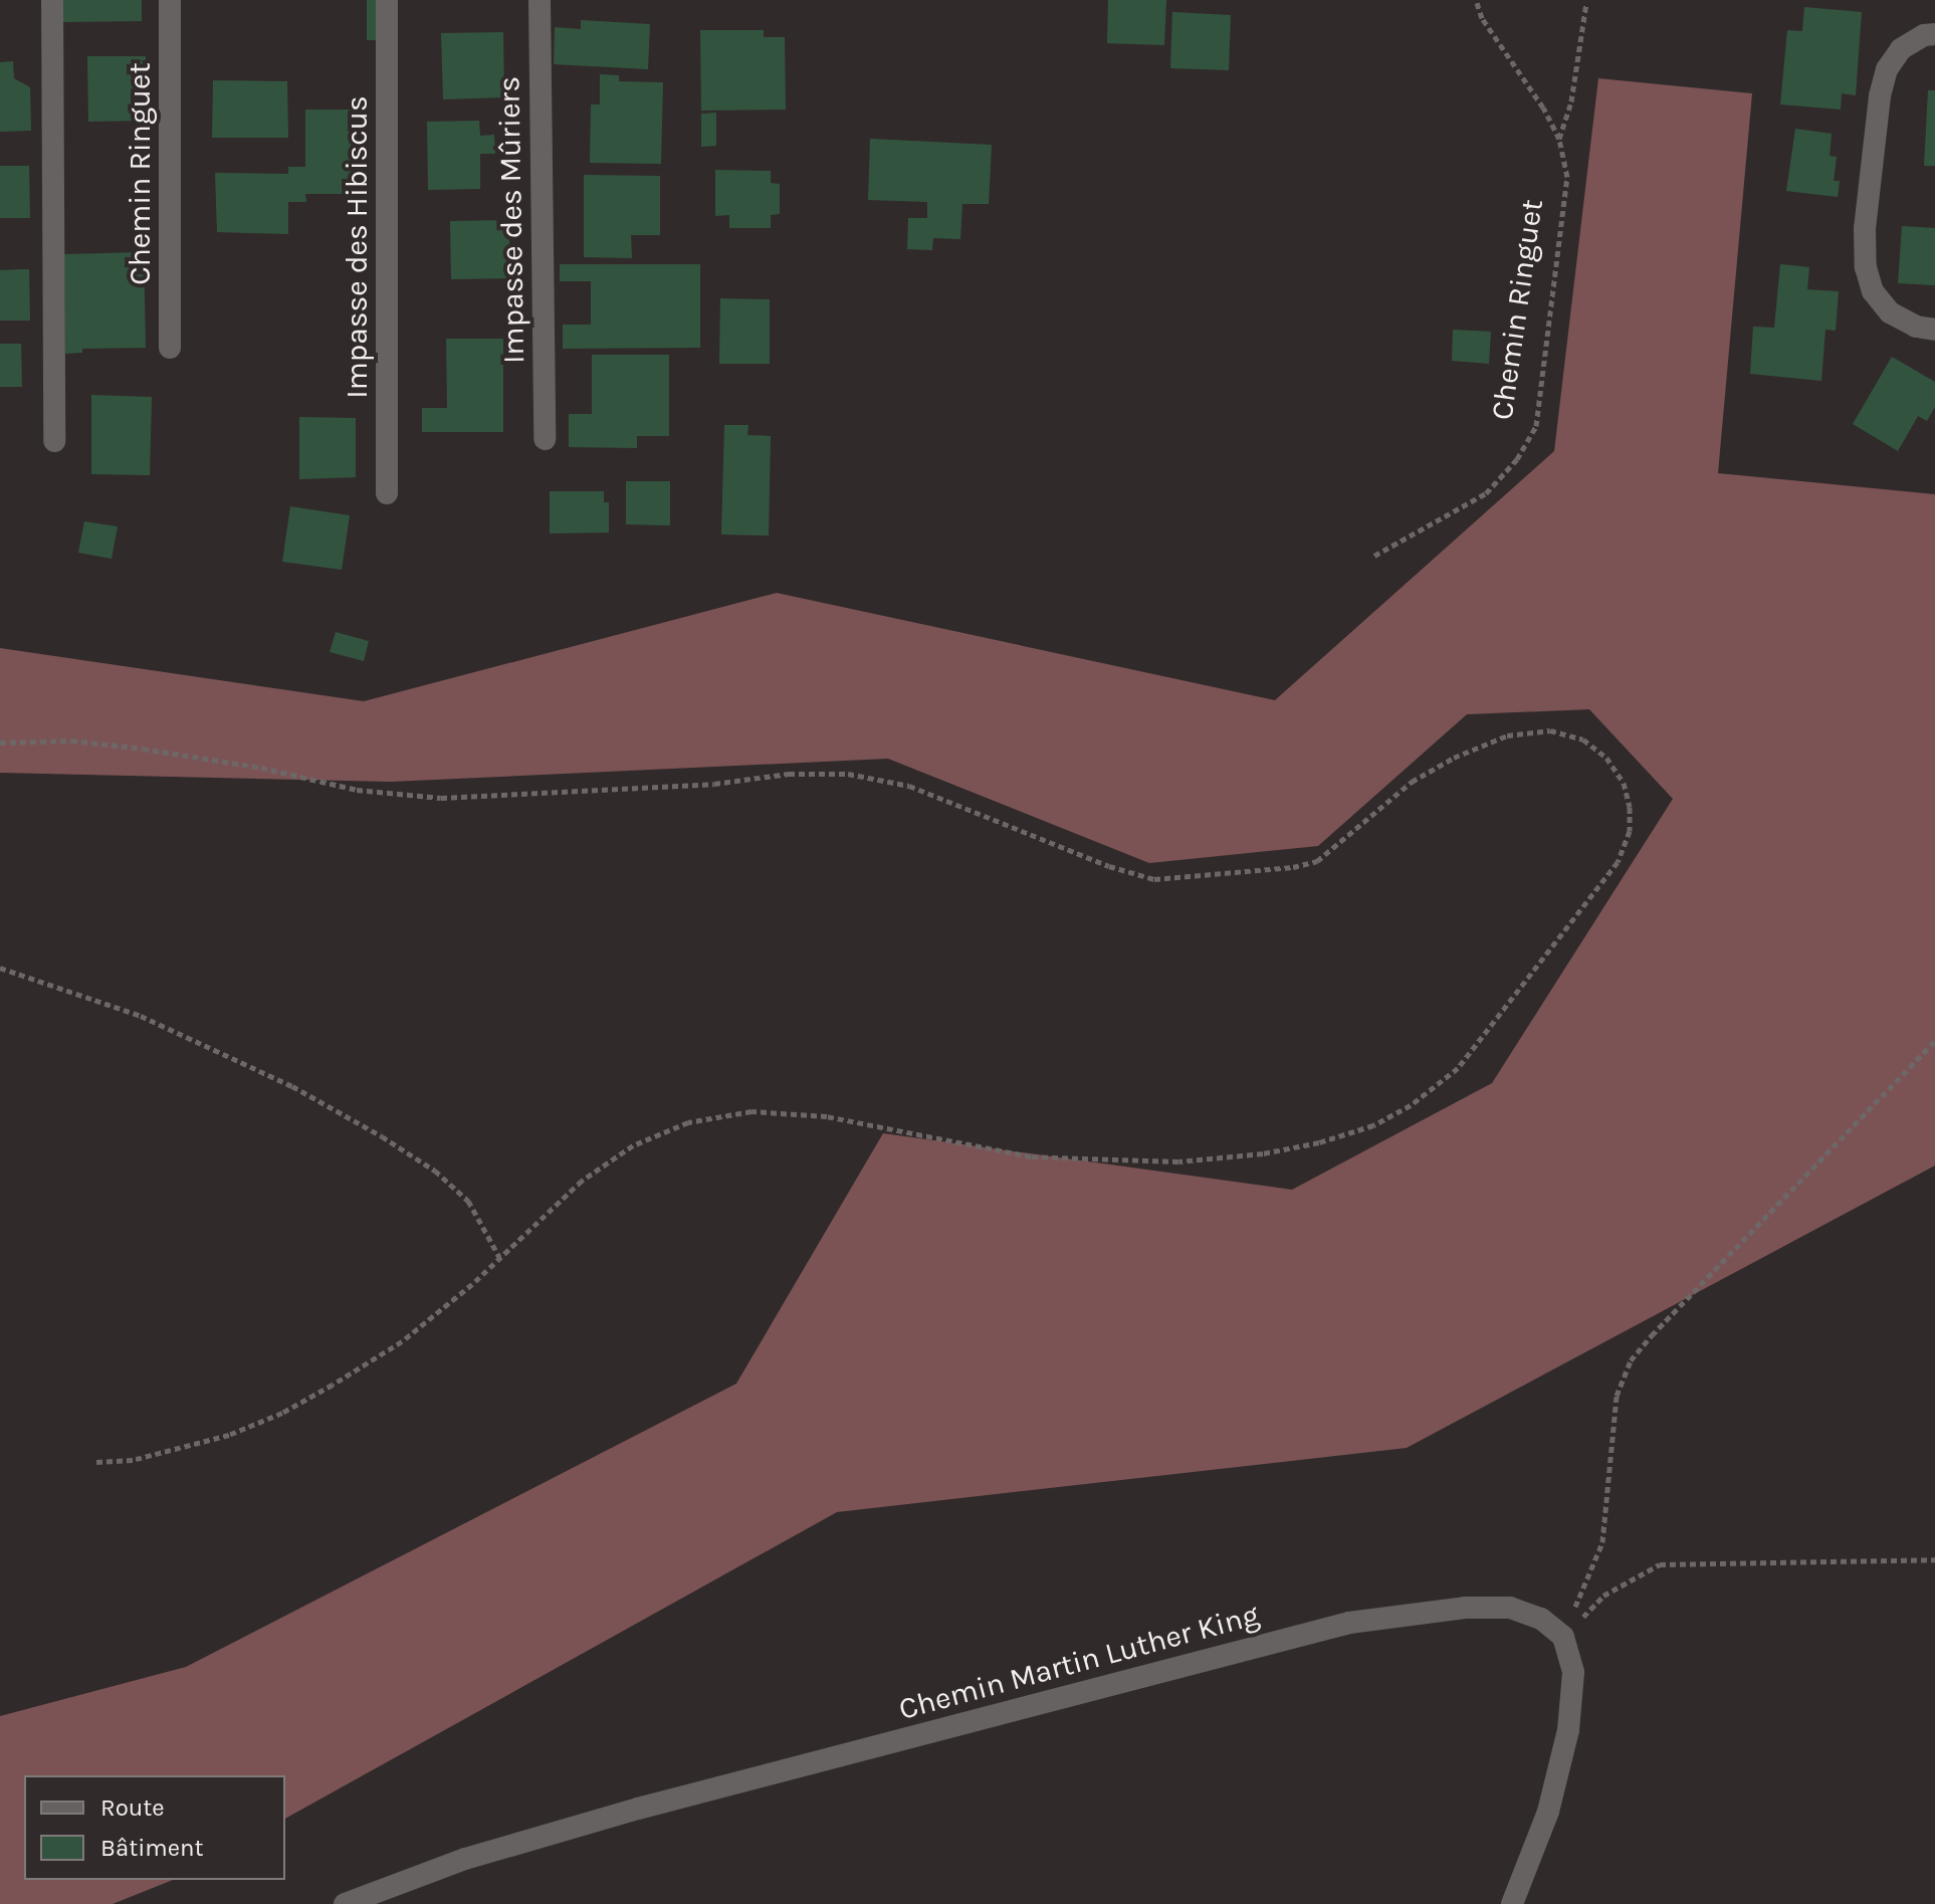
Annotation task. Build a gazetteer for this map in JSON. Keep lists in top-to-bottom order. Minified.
{"streets":{"street":["Chemin Ringuet","Impasse des Mûriers","Impasse des Hibiscus","Chemin Martin Luther King"]},"legend":["Route","Bâtiment"]}
